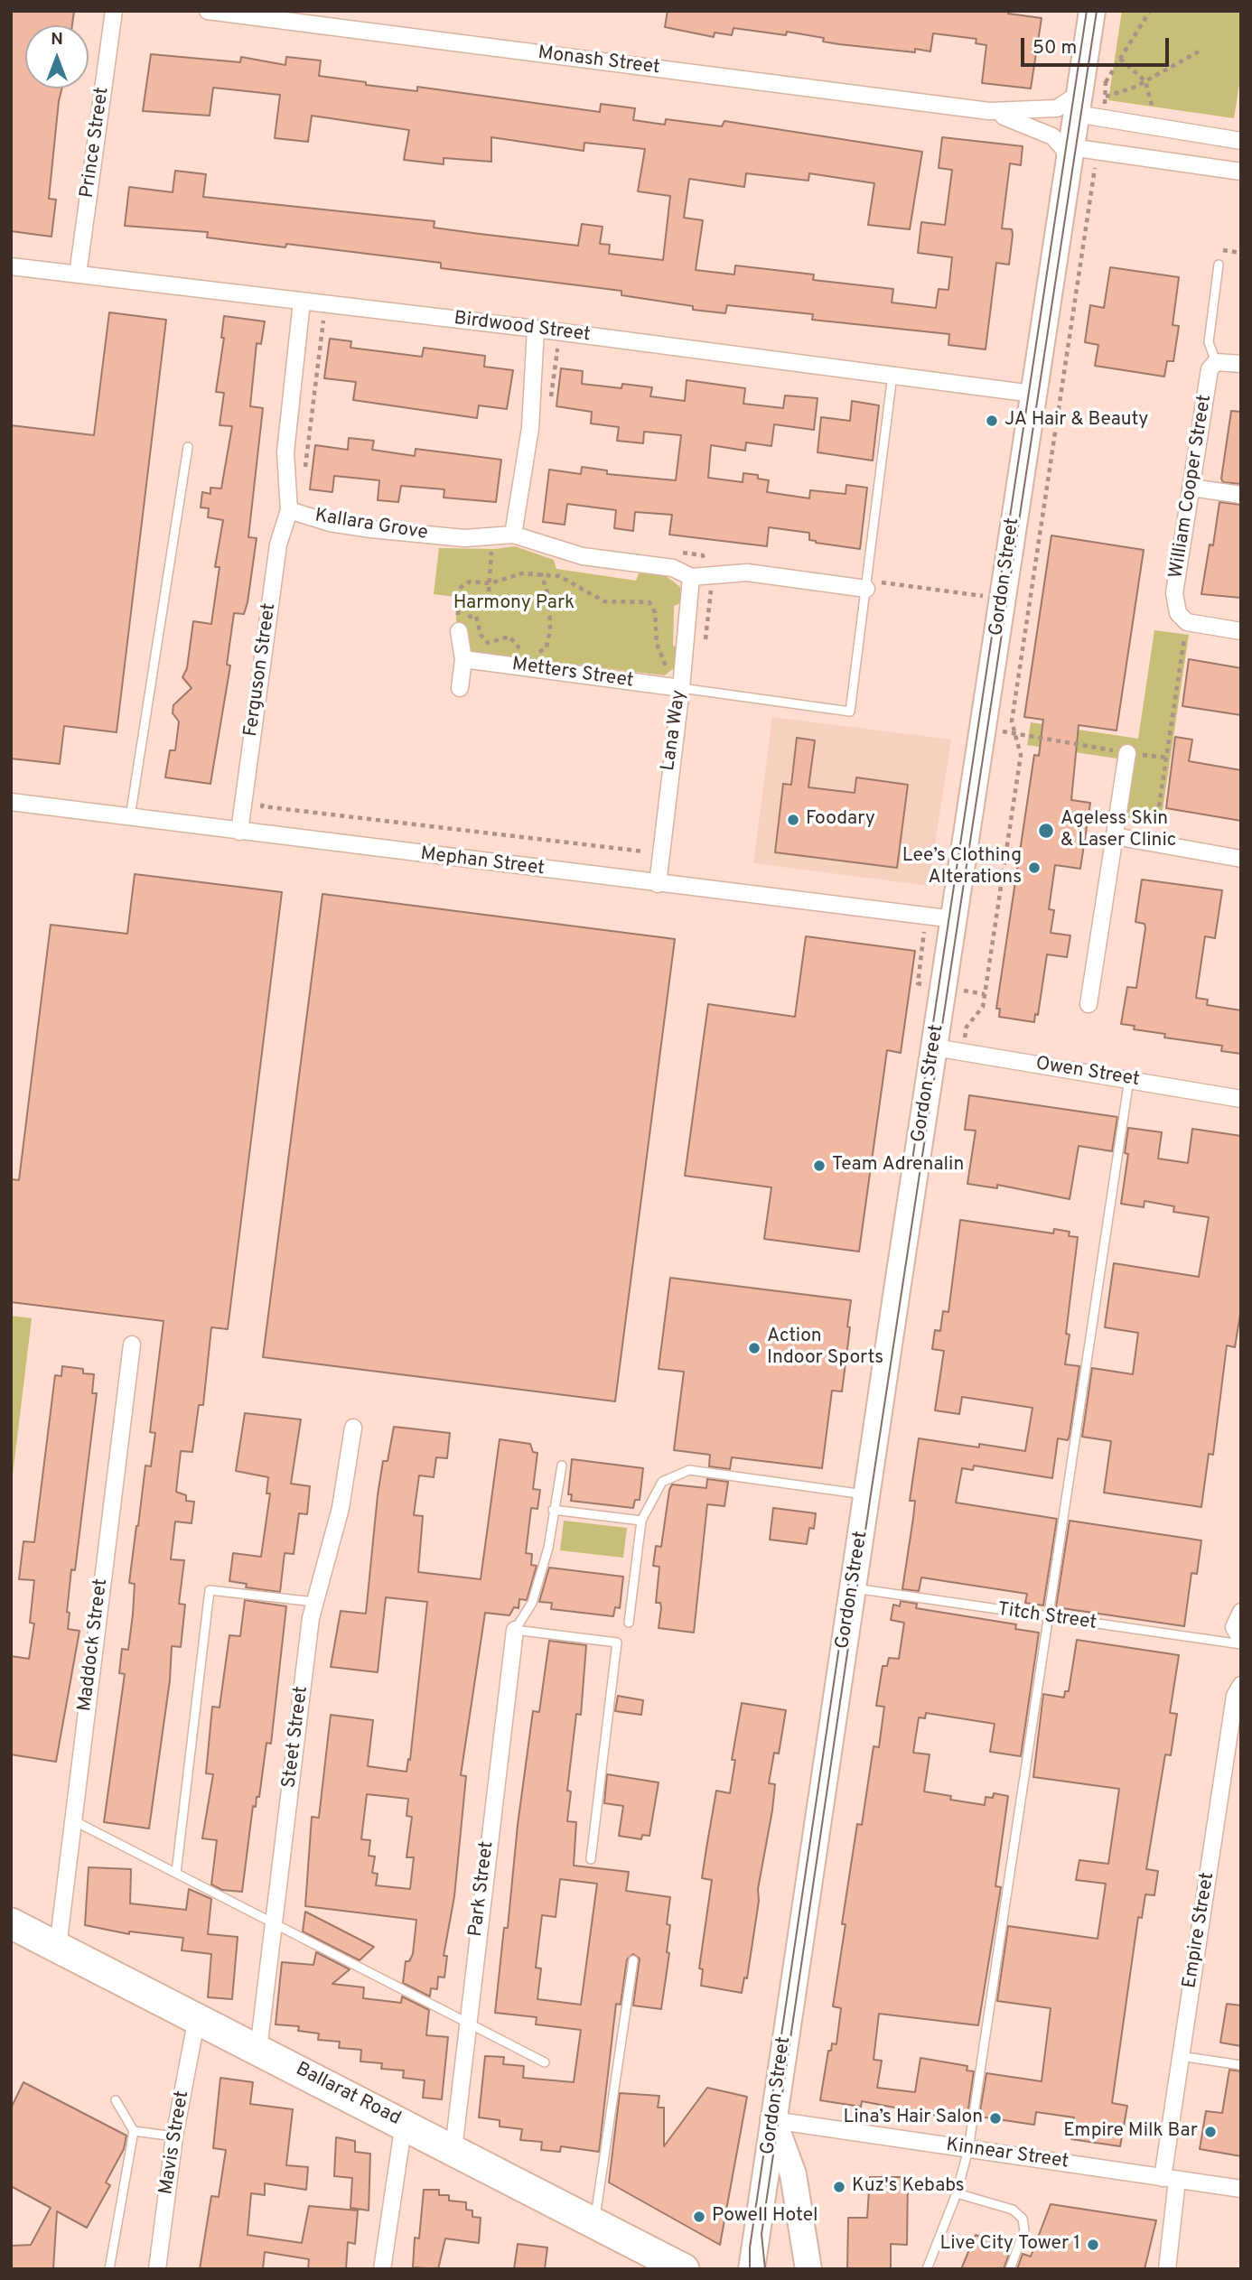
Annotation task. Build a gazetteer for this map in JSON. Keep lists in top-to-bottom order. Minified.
{"streets":{"highway":["Ballarat Road"],"main road":["Gordon Street"],"street":["Monash Street","Prince Street","Birdwood Street","William Cooper Street","Kallara Grove","Ferguson Street","Metters Street","Lana Way","Mephan Street","Owen Street","Maddock Street","Steet Street","Park Street","Empire Street","Mavis Street","Kinnear Street"],"lane":["Titch Street"]},"crossings":[["Monash Street","Gordon Street"],["Prince Street","Birdwood Street"],["Birdwood Street","Kallara Grove"],["Birdwood Street","Gordon Street"],["Kallara Grove","Ferguson Street"],["Kallara Grove","Lana Way"],["Gordon Street","Mephan Street"],["Gordon Street","Owen Street"],["Gordon Street","Titch Street"],["Gordon Street","Kinnear Street"],["Ferguson Street","Mephan Street"],["Metters Street","Lana Way"],["Lana Way","Mephan Street"],["Maddock Street","Ballarat Road"],["Steet Street","Ballarat Road"],["Park Street","Ballarat Road"],["Empire Street","Kinnear Street"],["Ballarat Road","Mavis Street"]],"parks":["Harmony Park"],"places":["JA Hair & Beauty","Foodary","Ageless Skin & Laser Clinic","Lee’s Clothing Alterations","Team Adrenalin","Action Indoor Sports","Lina’s Hair Salon","Empire Milk Bar","Kuz's Kebabs","Powell Hotel","Live City Tower 1"],"scale_bar":"50 m","north":"top"}
